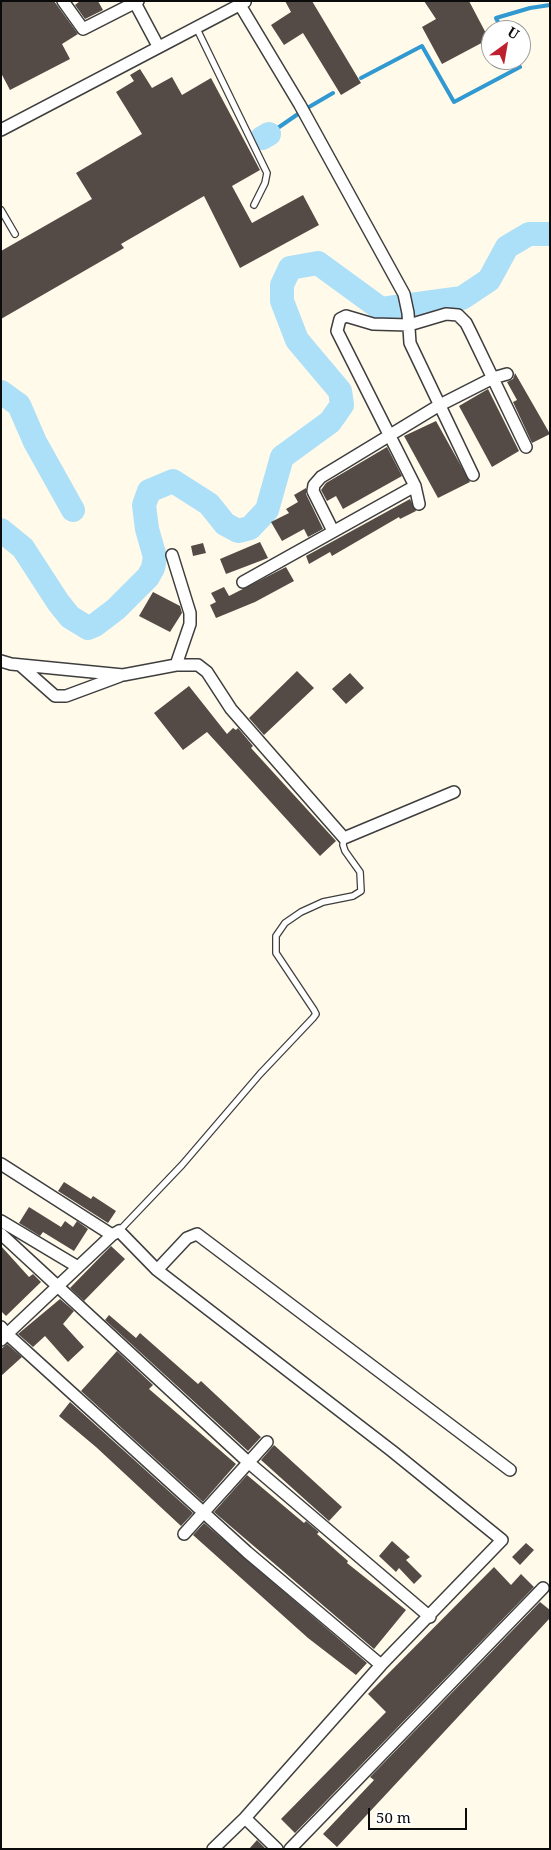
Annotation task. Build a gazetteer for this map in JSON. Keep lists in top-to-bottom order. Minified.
{"scale_bar":"50 m","north":"top right"}
